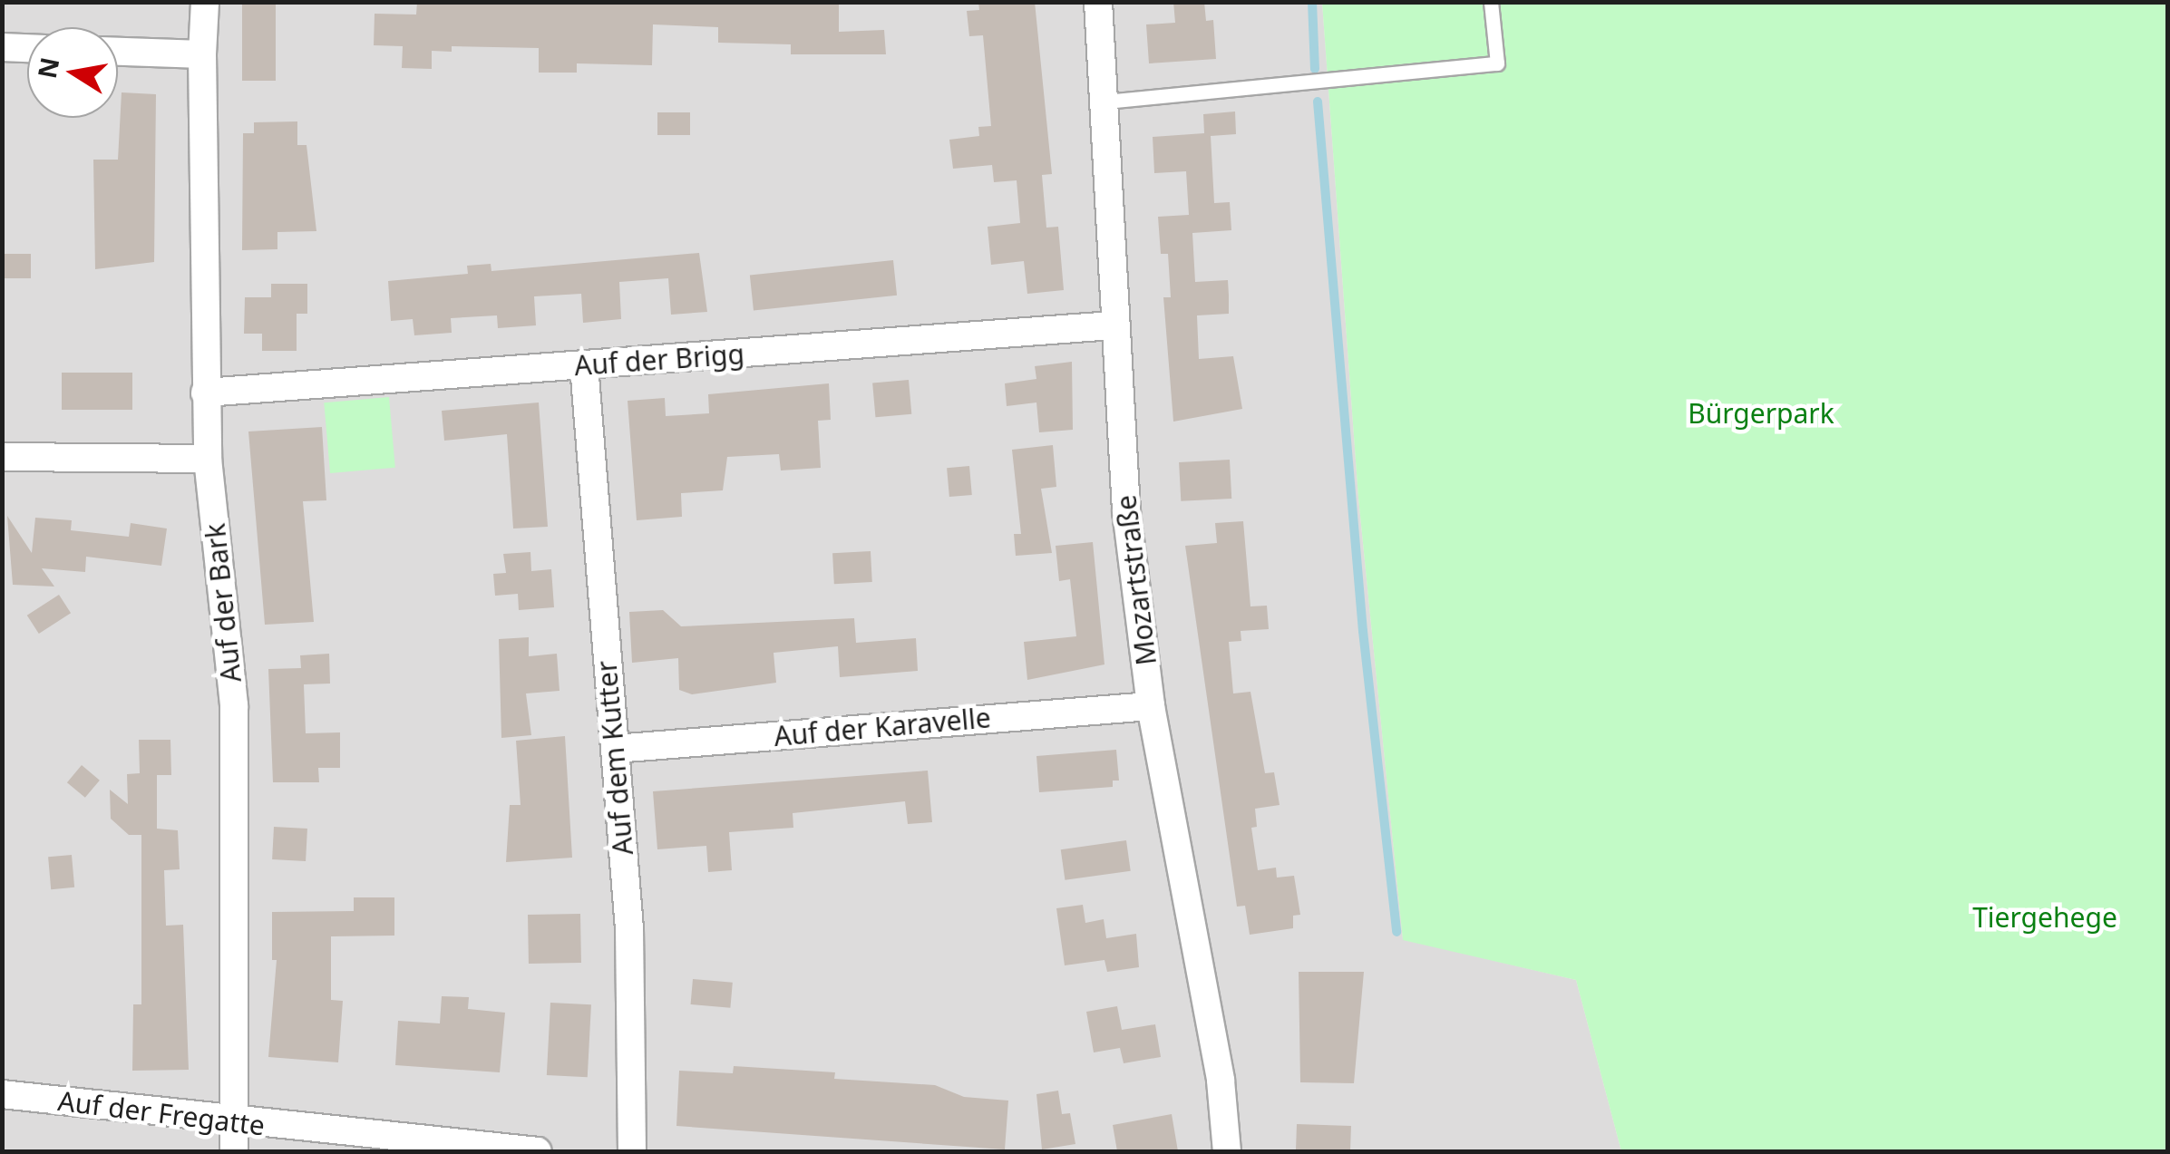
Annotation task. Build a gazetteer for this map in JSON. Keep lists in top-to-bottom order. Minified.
{"streets":{"street":["Auf der Brigg","Mozartstraße","Auf der Bark","Auf der Karavelle","Auf dem Kutter","Auf der Fregatte"]},"crossings":[["Auf der Brigg","Mozartstraße"],["Auf der Brigg","Auf der Bark"],["Auf der Brigg","Auf dem Kutter"],["Mozartstraße","Auf der Karavelle"],["Auf der Bark","Auf der Fregatte"],["Auf der Karavelle","Auf dem Kutter"]],"parks":["Bürgerpark","Tiergehege"],"north":"left"}
